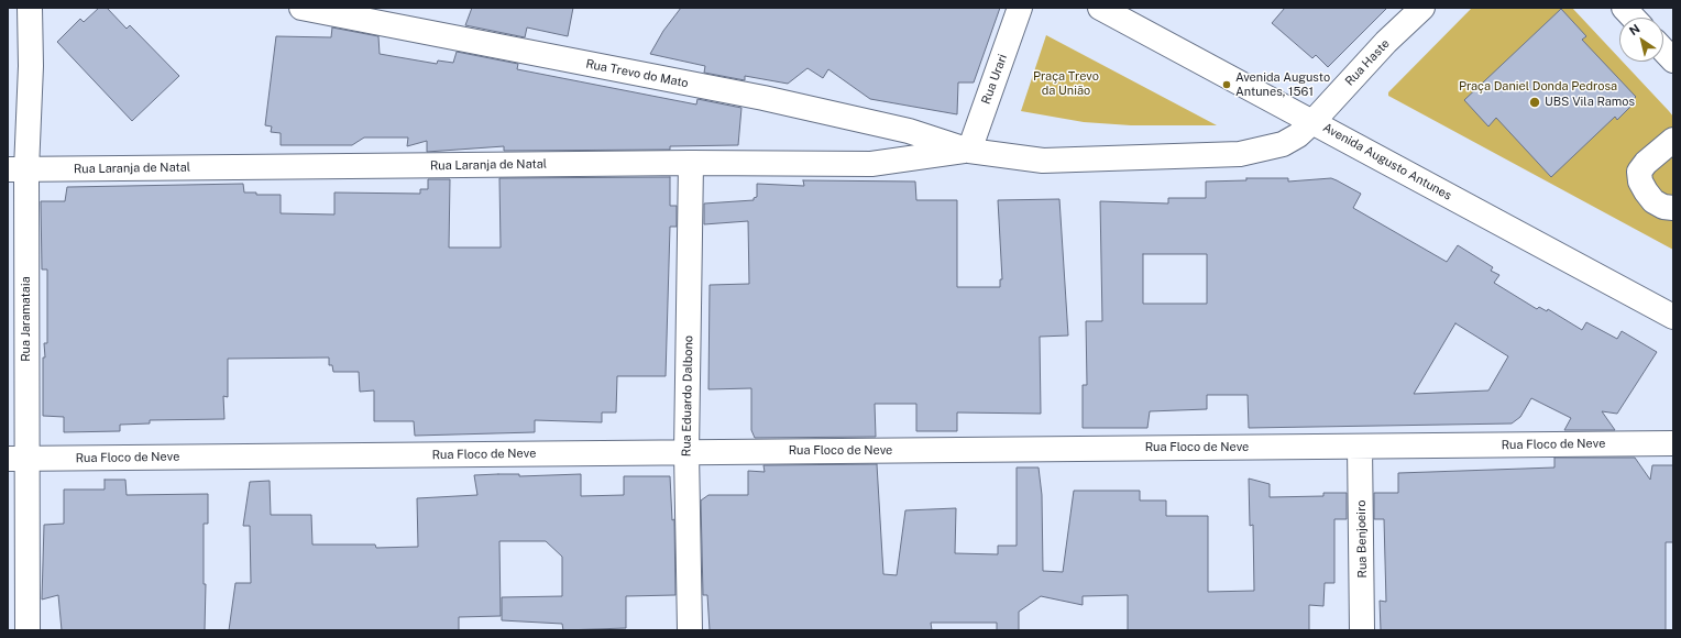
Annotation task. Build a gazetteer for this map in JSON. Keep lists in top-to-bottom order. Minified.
{"streets":{"street":["Rua Haste","Rua Trevo do Mato","Rua Urari","Avenida Augusto Antunes","Rua Laranja de Natal","Rua Jaramataia","Rua Eduardo Dalbono","Rua Floco de Neve","Rua Benjoeiro"]},"crossings":[["Rua Haste","Avenida Augusto Antunes"],["Rua Trevo do Mato","Rua Urari"],["Rua Trevo do Mato","Rua Laranja de Natal"],["Rua Urari","Rua Laranja de Natal"],["Rua Laranja de Natal","Rua Jaramataia"],["Rua Laranja de Natal","Rua Eduardo Dalbono"],["Rua Jaramataia","Rua Floco de Neve"],["Rua Eduardo Dalbono","Rua Floco de Neve"],["Rua Floco de Neve","Rua Benjoeiro"]],"parks":["Praça Trevo da União","Praça Daniel Donda Pedrosa"],"places":["Avenida Augusto Antunes, 1561","UBS Vila Ramos"],"north":"top left"}
